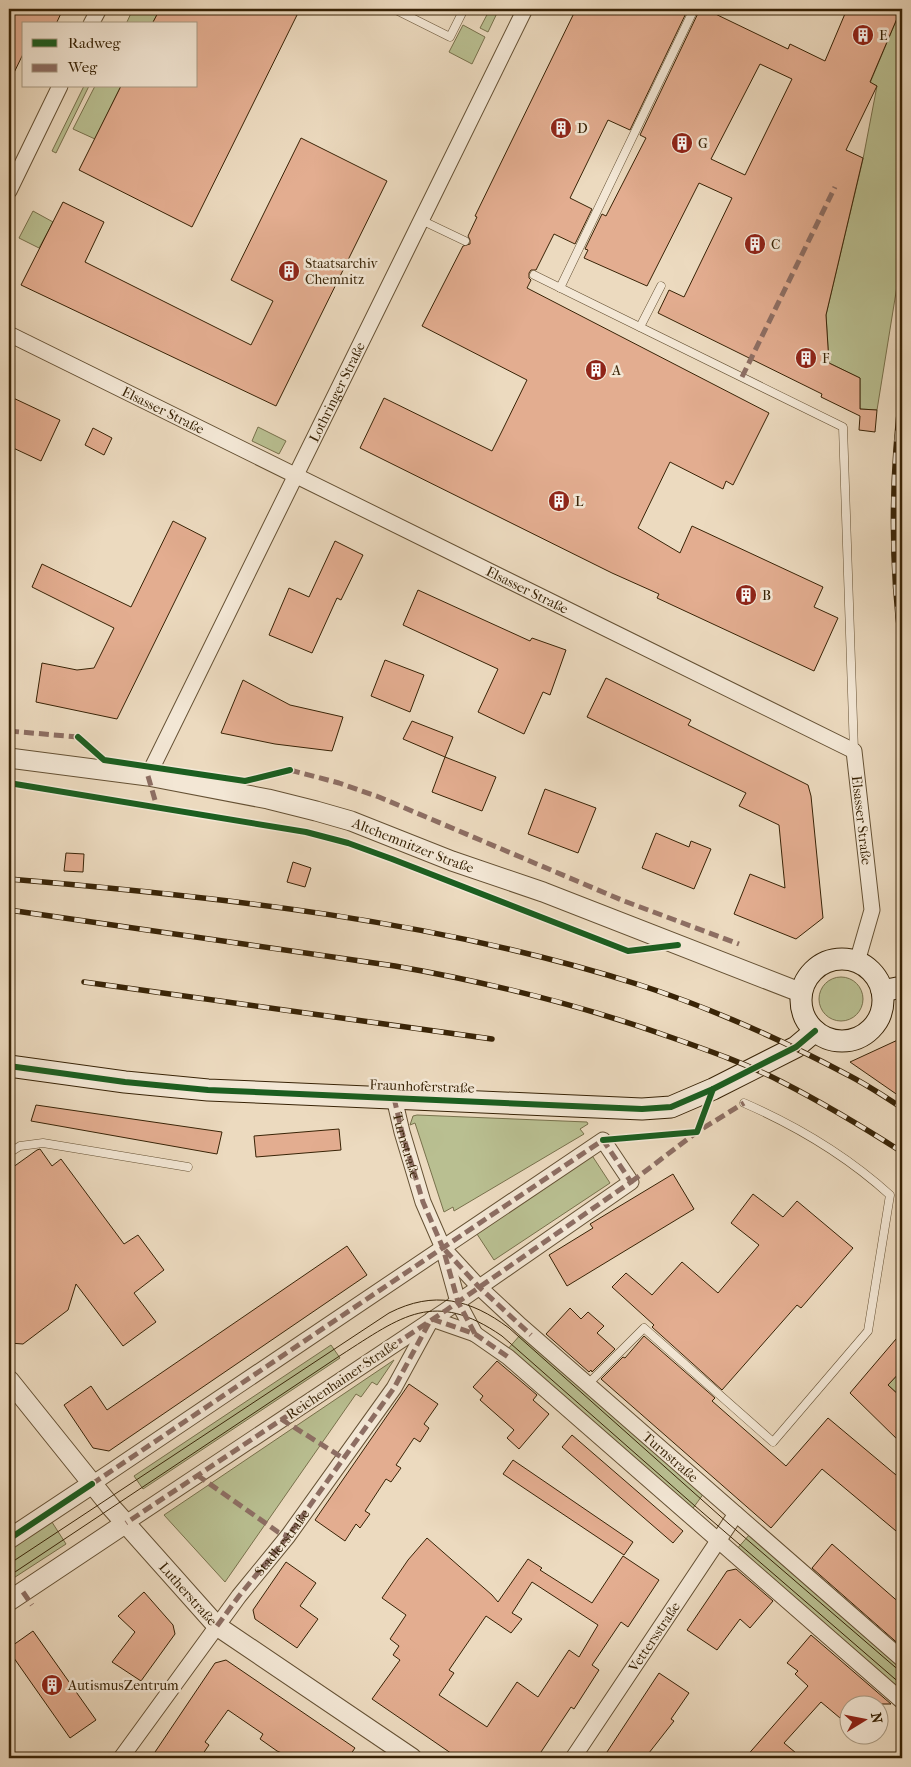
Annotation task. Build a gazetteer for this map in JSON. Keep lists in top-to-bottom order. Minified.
{"streets":{"main road":["Fraunhoferstraße"],"street":["Lothringer Straße","Elsasser Straße","Altchemnitzer Straße","Turnstraße","Reichenhainer Straße","Stadlerstraße","Lutherstraße","Vettersstraße"]},"crossings":[["Lothringer Straße","Elsasser Straße"],["Lothringer Straße","Altchemnitzer Straße"],["Elsasser Straße","Altchemnitzer Straße"],["Elsasser Straße","Fraunhoferstraße"],["Altchemnitzer Straße","Fraunhoferstraße"],["Fraunhoferstraße","Turnstraße"],["Turnstraße","Reichenhainer Straße"],["Turnstraße","Stadlerstraße"],["Turnstraße","Vettersstraße"],["Reichenhainer Straße","Stadlerstraße"],["Reichenhainer Straße","Lutherstraße"],["Stadlerstraße","Lutherstraße"]],"places":{"building":["E","D","G","C","Staatsarchiv Chemnitz","F","A","L","B","AutismusZentrum"]},"legend":["Radweg","Weg"],"north":"right"}
